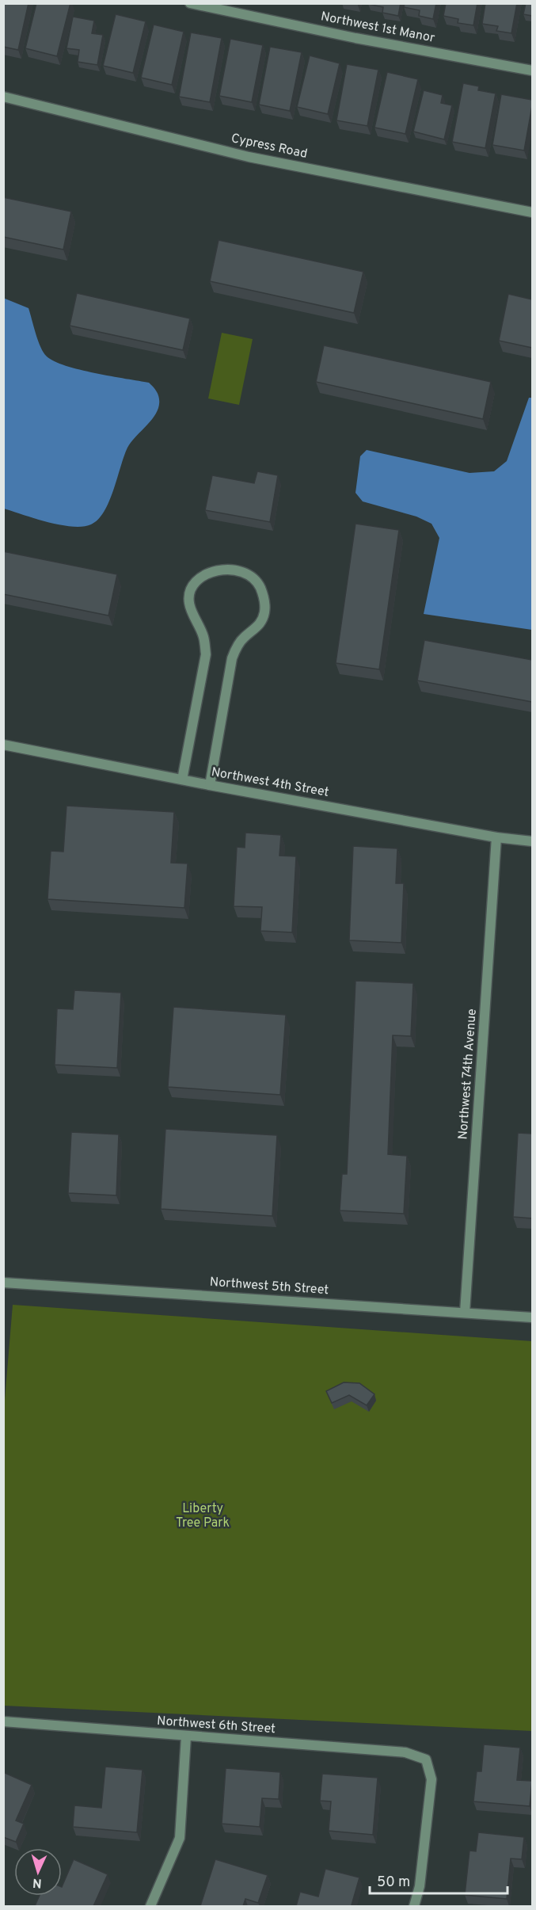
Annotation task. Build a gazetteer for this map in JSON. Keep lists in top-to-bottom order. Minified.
{"streets":{"street":["Northwest 1st Manor","Cypress Road","Northwest 4th Street","Northwest 74th Avenue","Northwest 5th Street","Northwest 6th Street"]},"crossings":[["Northwest 4th Street","Northwest 74th Avenue"],["Northwest 74th Avenue","Northwest 5th Street"]],"parks":["Liberty Tree Park"],"scale_bar":"50 m","north":"bottom"}
